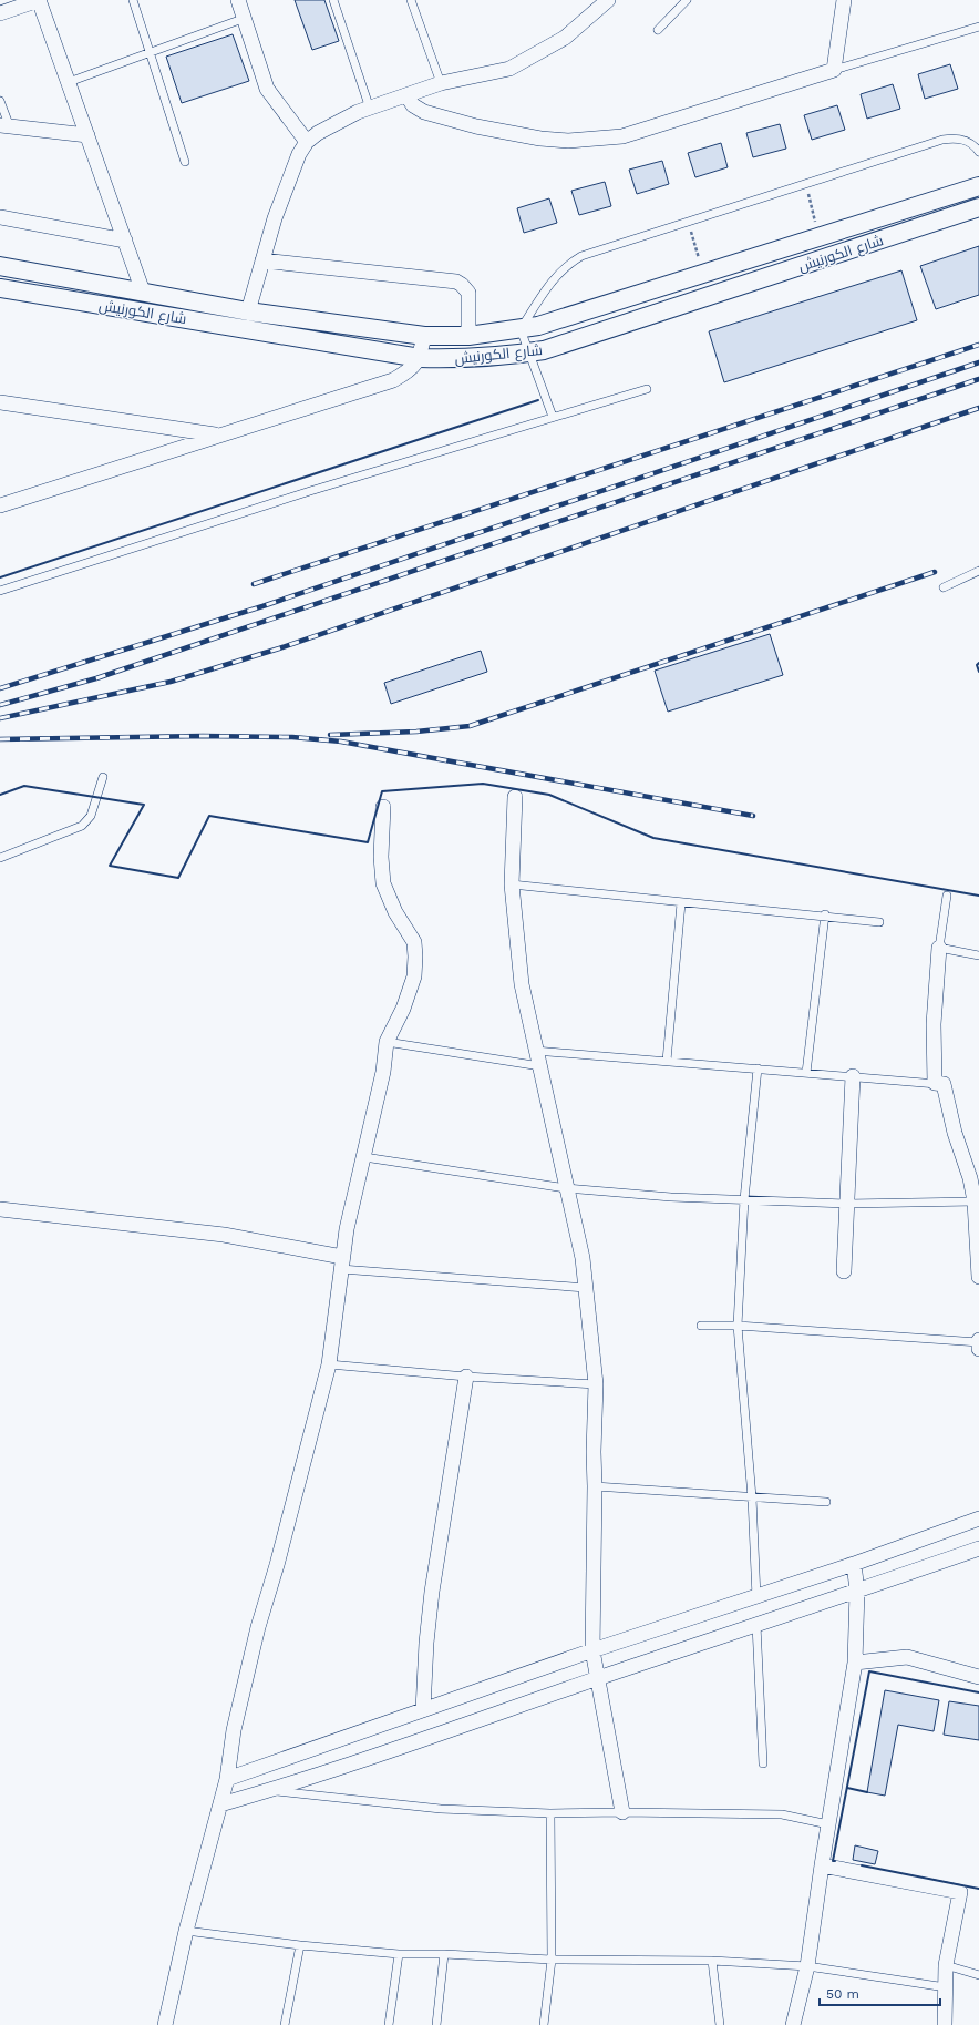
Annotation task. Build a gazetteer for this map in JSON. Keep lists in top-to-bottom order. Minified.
{"streets":{"street":["شارع الكورنيش"]},"scale_bar":"50 m"}
